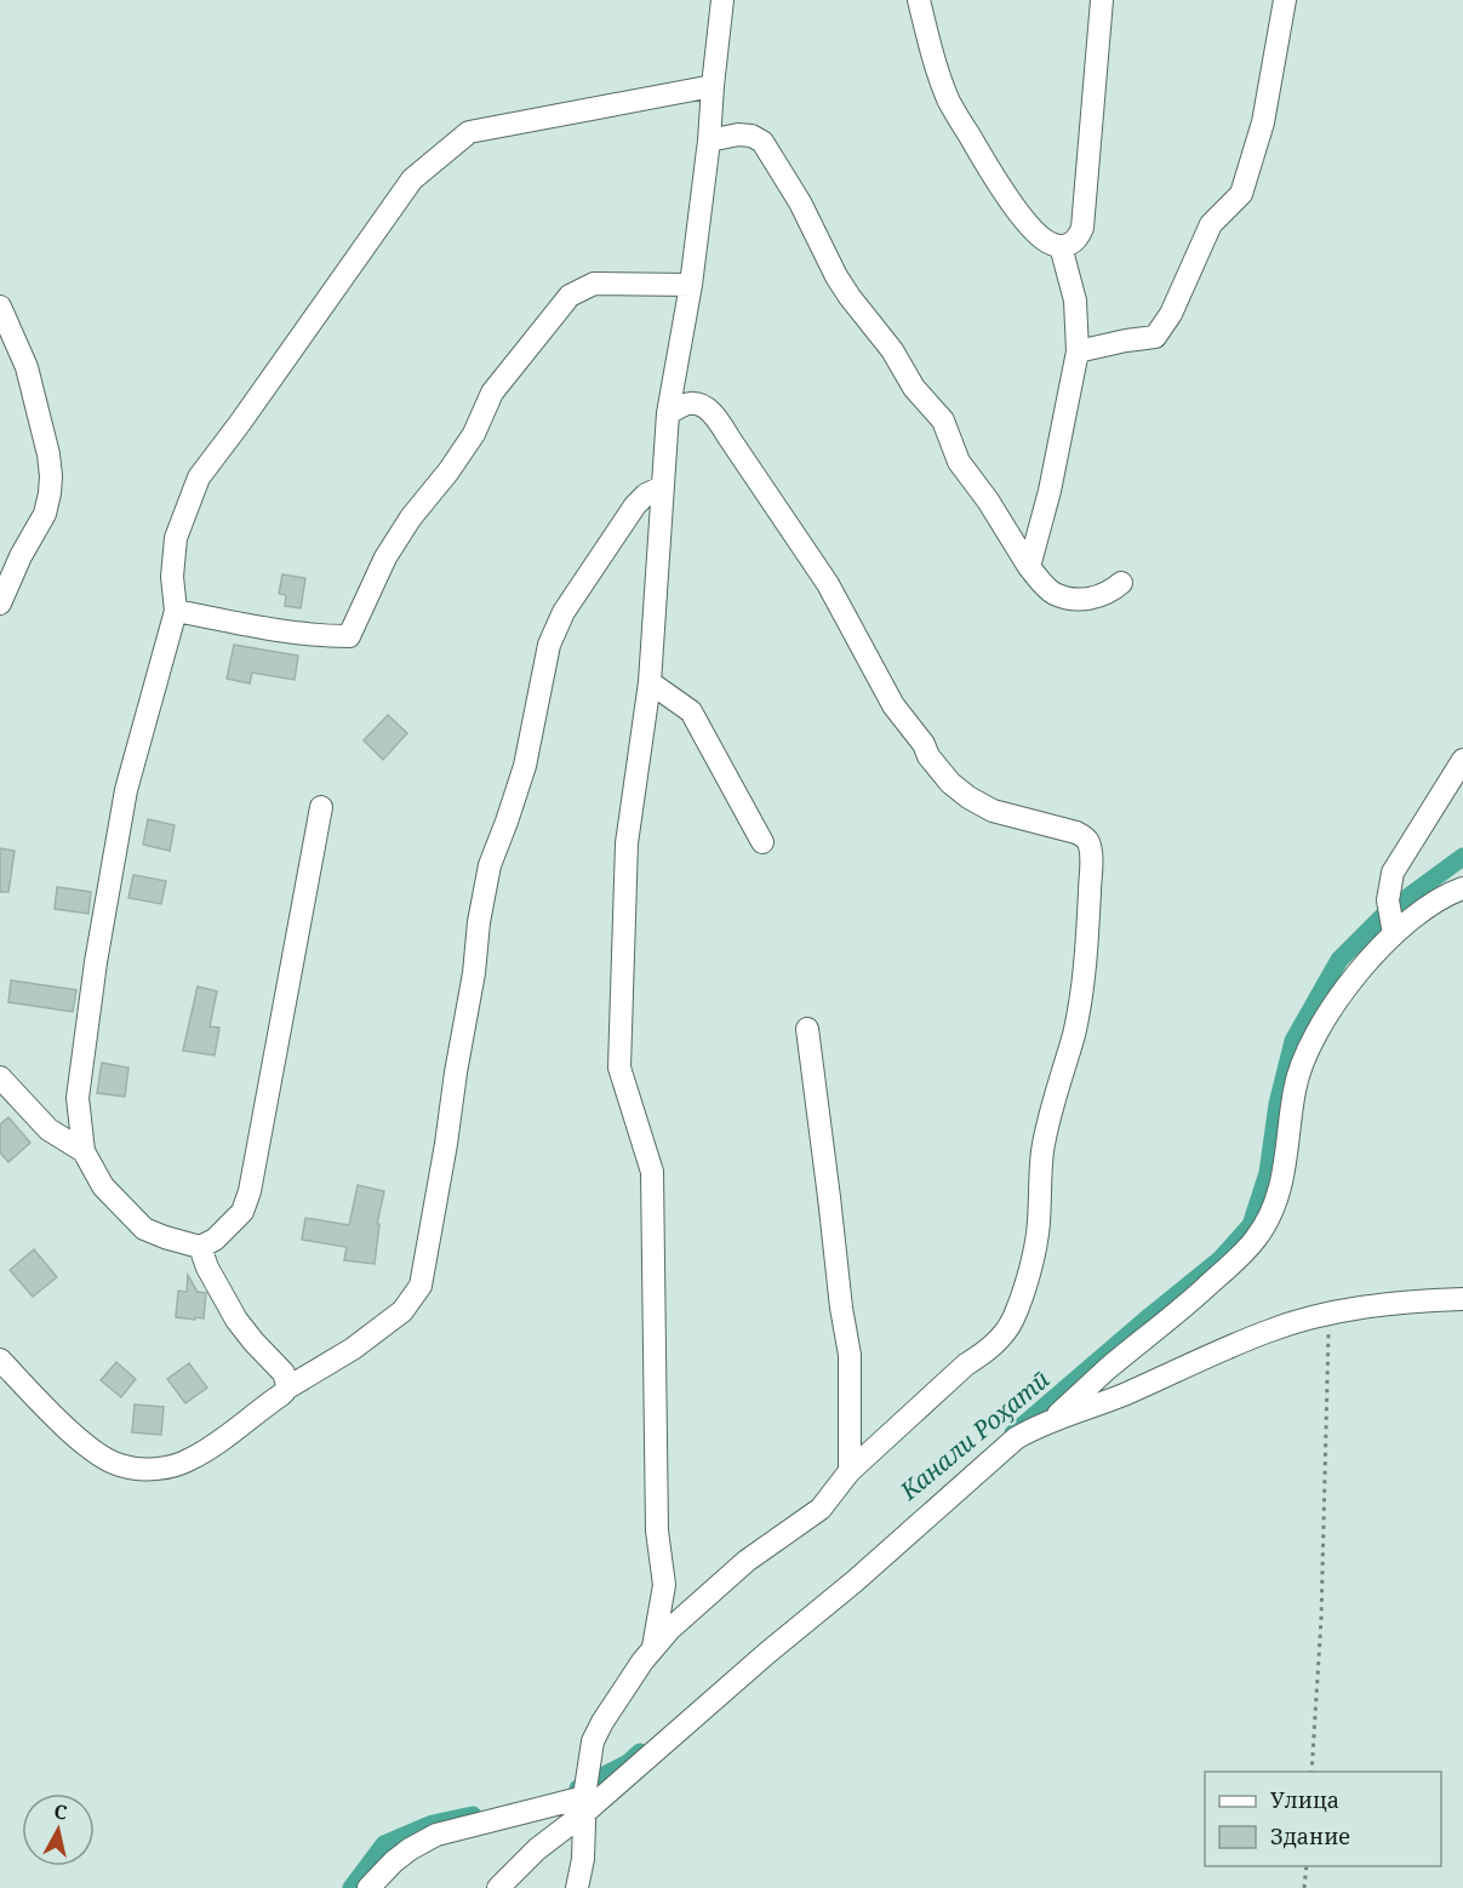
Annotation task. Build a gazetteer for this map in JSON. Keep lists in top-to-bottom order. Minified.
{"water":["Канали Роҳатӣ"],"legend":["Улица","Здание"],"north":"top"}
